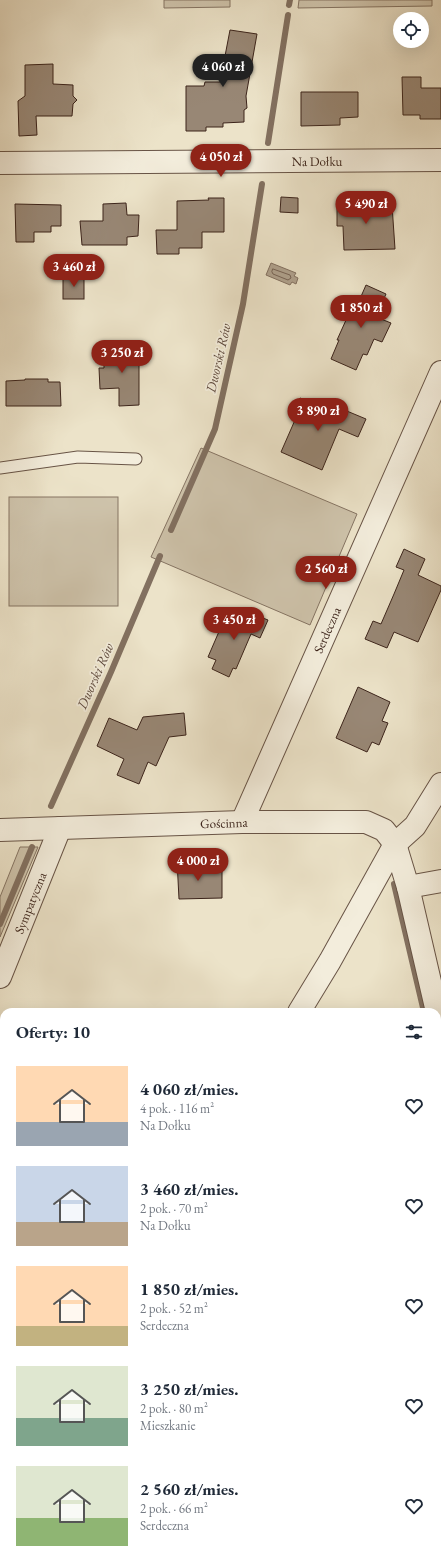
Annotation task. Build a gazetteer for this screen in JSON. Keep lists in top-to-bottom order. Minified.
{"streets":{"street":["Na Dołku","Serdeczna","Gościnna","Sympatyczna"]},"crossings":[["Serdeczna","Gościnna"],["Gościnna","Sympatyczna"]],"water":["Dworski Rów"],"page":{"price":["4 060 zł","4 050 zł","5 490 zł","3 460 zł","1 850 zł","3 250 zł","3 890 zł","2 560 zł","3 450 zł","4 000 zł"],"heading":"Oferty: 10","list":[{"name":"4 060 zł/mies.","note":"4 pok. · 116 m² · Na Dołku"},{"name":"3 460 zł/mies.","note":"2 pok. · 70 m² · Na Dołku"},{"name":"1 850 zł/mies.","note":"2 pok. · 52 m² · Serdeczna"},{"name":"3 250 zł/mies.","note":"2 pok. · 80 m² · Mieszkanie"},{"name":"2 560 zł/mies.","note":"2 pok. · 66 m² · Serdeczna"}]}}
